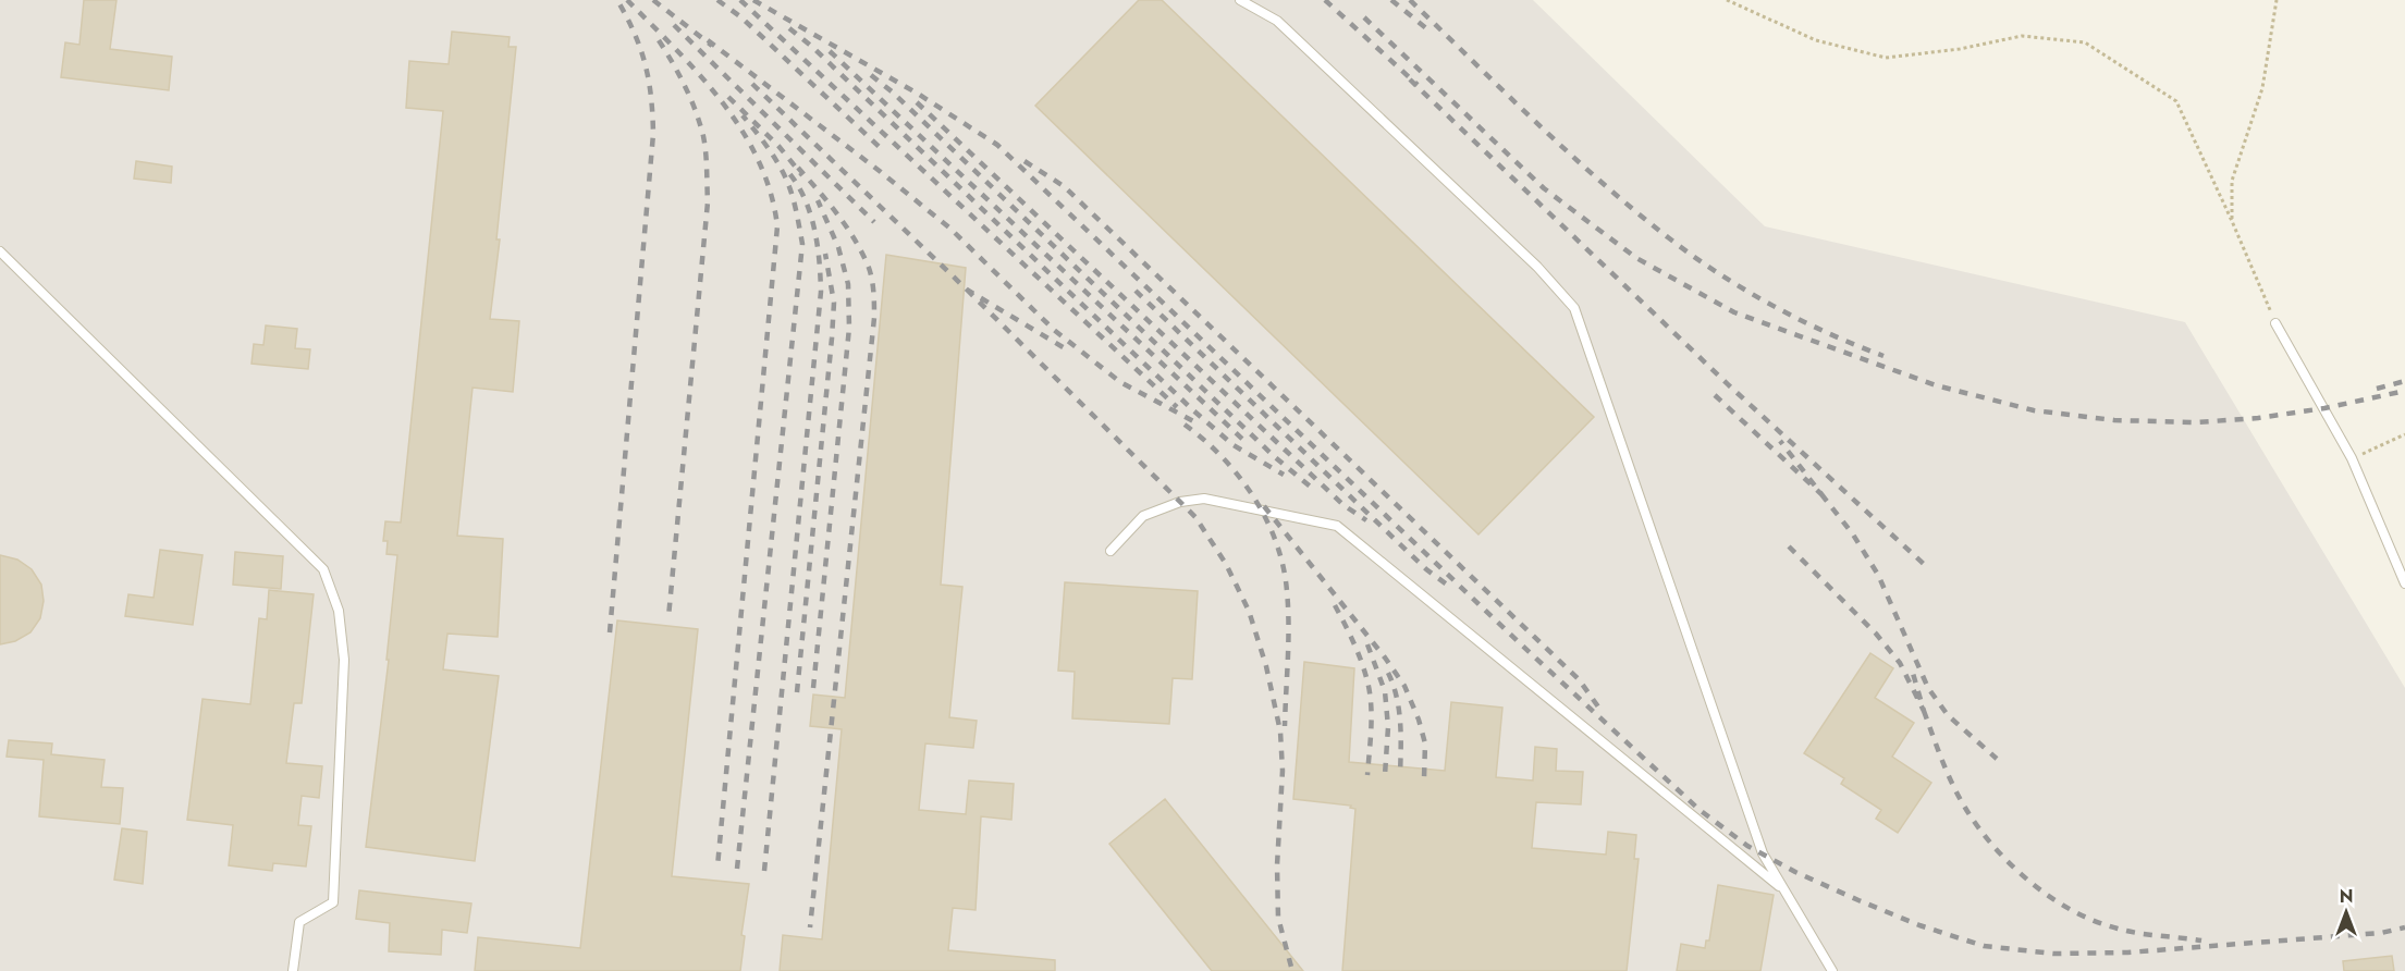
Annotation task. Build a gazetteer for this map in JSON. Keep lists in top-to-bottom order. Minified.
{"north":"top"}
